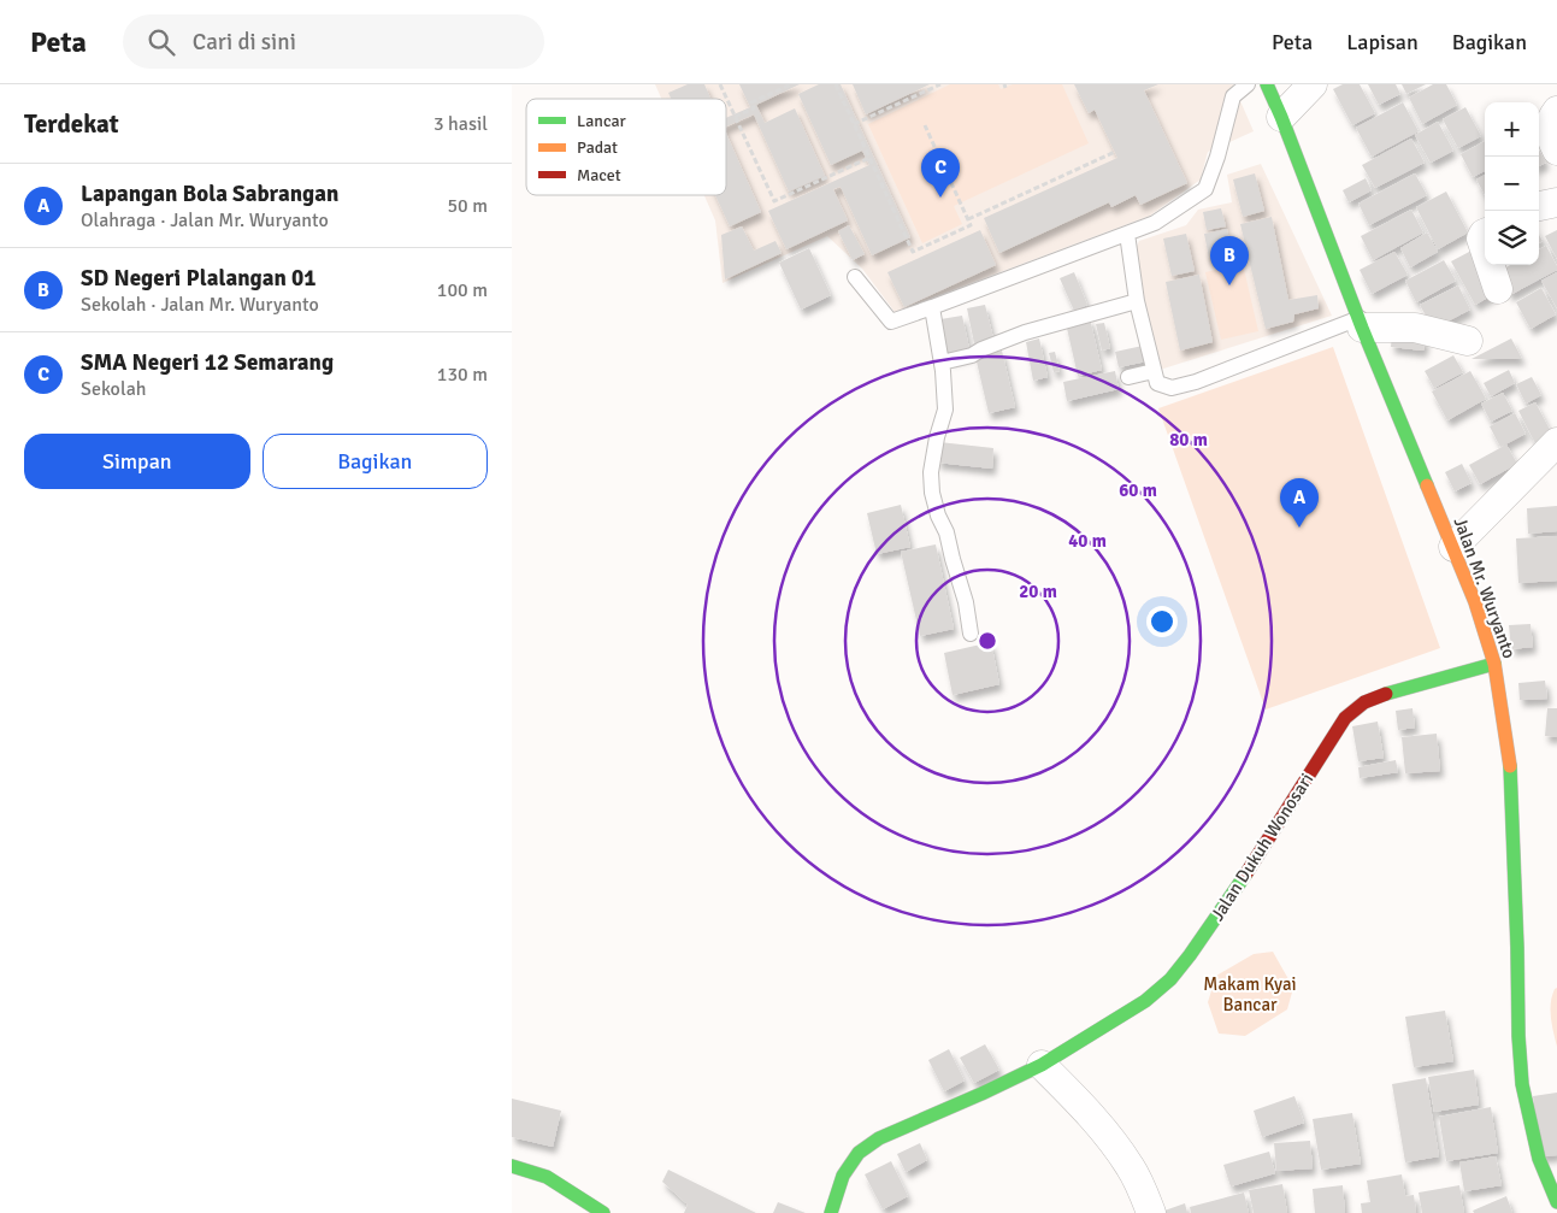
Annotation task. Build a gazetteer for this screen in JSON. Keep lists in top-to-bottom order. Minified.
{"streets":{"main road":["Jalan Mr. Wuryanto","Jalan Dukuh Wonosari"]},"crossings":[["Jalan Mr. Wuryanto","Jalan Dukuh Wonosari"]],"parks":["Makam Kyai Bancar"],"legend":["Lancar","Padat","Macet"],"page":{"header":"Peta","search":"Cari di sini","nav":["Peta","Lapisan","Bagikan"],"heading":["Terdekat","3 hasil"],"map_buttons":["+","−"],"pins":["C","B","A"],"list":[{"mark":"A","name":"Lapangan Bola Sabrangan","note":"Olahraga · Jalan Mr. Wuryanto","value":"50 m"},{"mark":"B","name":"SD Negeri Plalangan 01","note":"Sekolah · Jalan Mr. Wuryanto","value":"100 m"},{"mark":"C","name":"SMA Negeri 12 Semarang","note":"Sekolah","value":"130 m"}],"buttons":["Simpan","Bagikan"]},"rings":["80 m","60 m","40 m","20 m"]}
